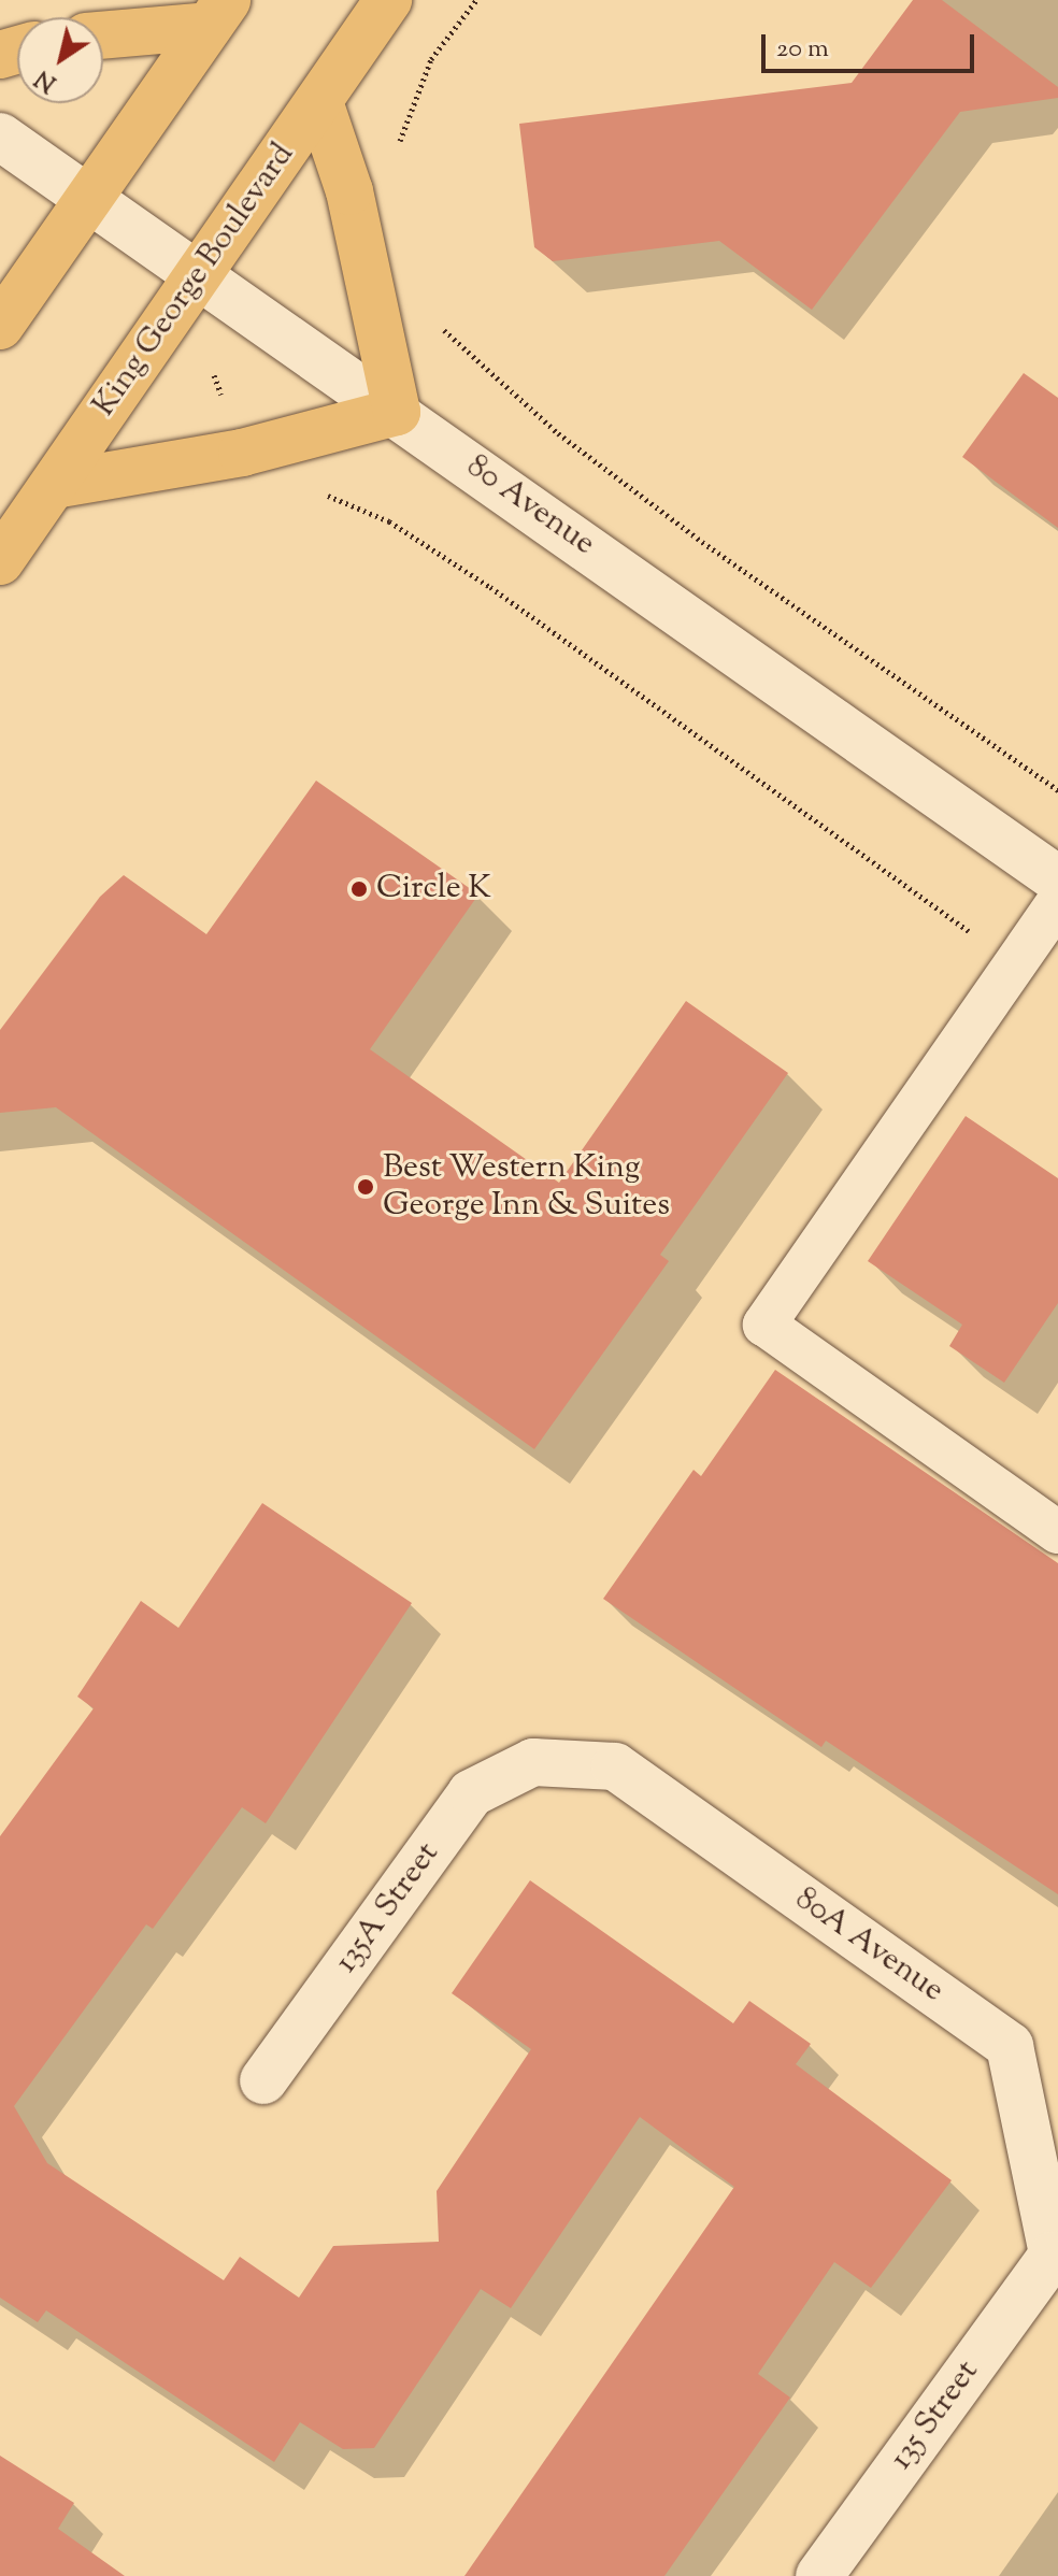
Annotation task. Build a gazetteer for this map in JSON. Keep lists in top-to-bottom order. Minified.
{"streets":{"main road":["King George Boulevard"],"street":["80 Avenue","135A Street","80A Avenue","135 Street"]},"crossings":[["King George Boulevard","80 Avenue"],["135A Street","80A Avenue"],["80A Avenue","135 Street"]],"places":["Circle K","Best Western King George Inn & Suites"],"scale_bar":"20 m","north":"bottom left"}
